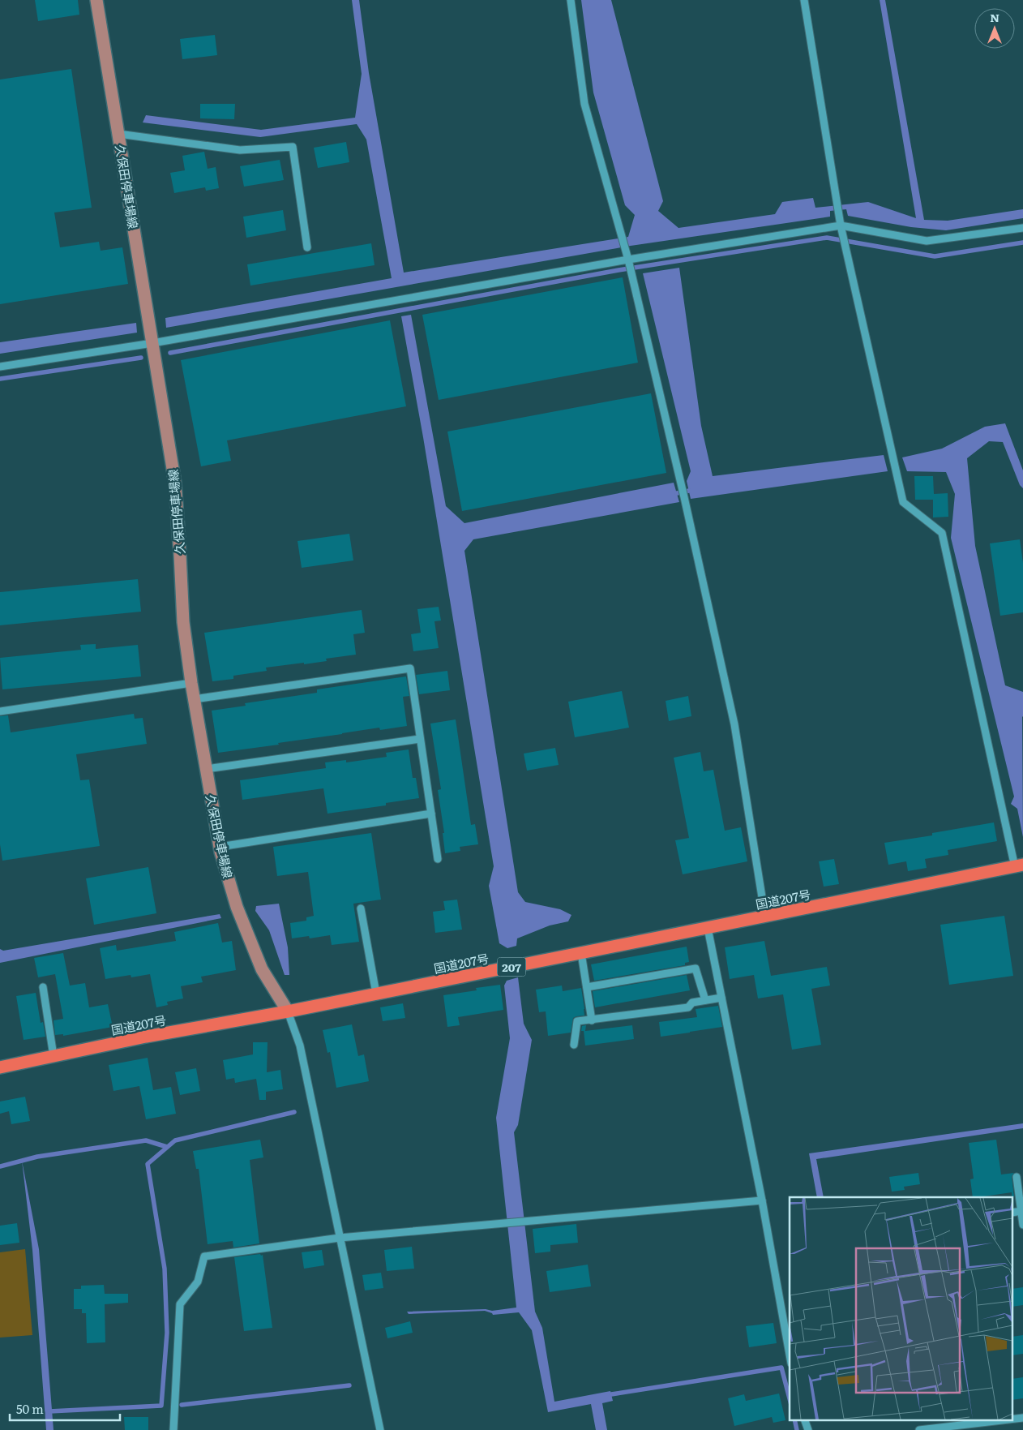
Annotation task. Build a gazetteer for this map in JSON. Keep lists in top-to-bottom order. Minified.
{"streets":{"highway":["国道207号","207"],"main road":["久保田停車場線"]},"crossings":[["久保田停車場線","国道207号"]],"scale_bar":"50 m","north":"top"}
